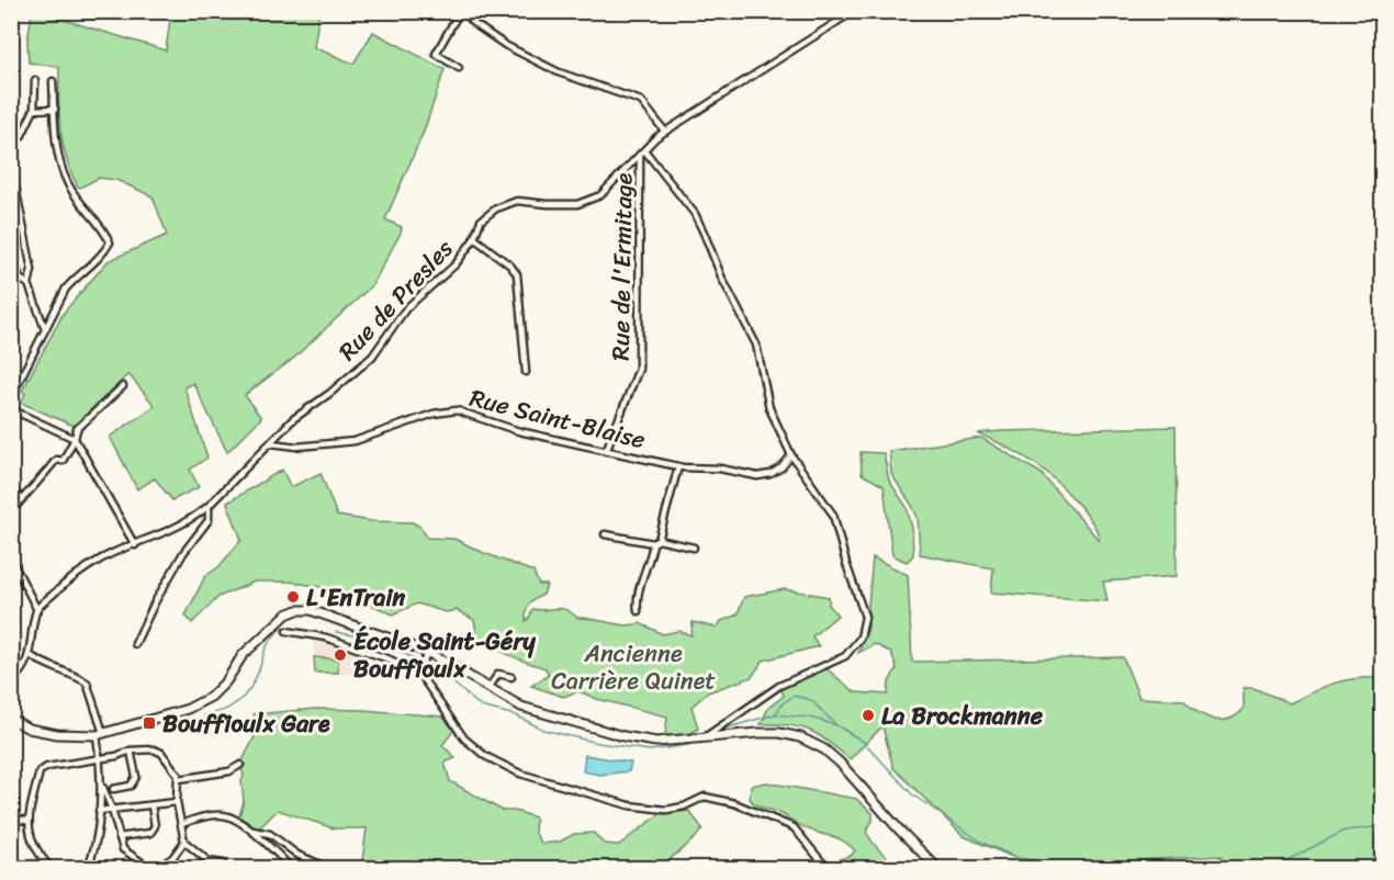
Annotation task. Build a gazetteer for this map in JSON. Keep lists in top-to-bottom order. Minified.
{"streets":{"street":["Rue de l'Ermitage","Rue de Presles","Rue Saint-Blaise"]},"crossings":[["Rue de l'Ermitage","Rue de Presles"],["Rue de l'Ermitage","Rue Saint-Blaise"],["Rue de Presles","Rue Saint-Blaise"]],"parks":["Ancienne Carrière Quinet"],"places":{"other":["L'EnTrain","École Saint-Géry Bouffioulx","La Brockmanne"],"transit":["Bouffioulx Gare"]}}
